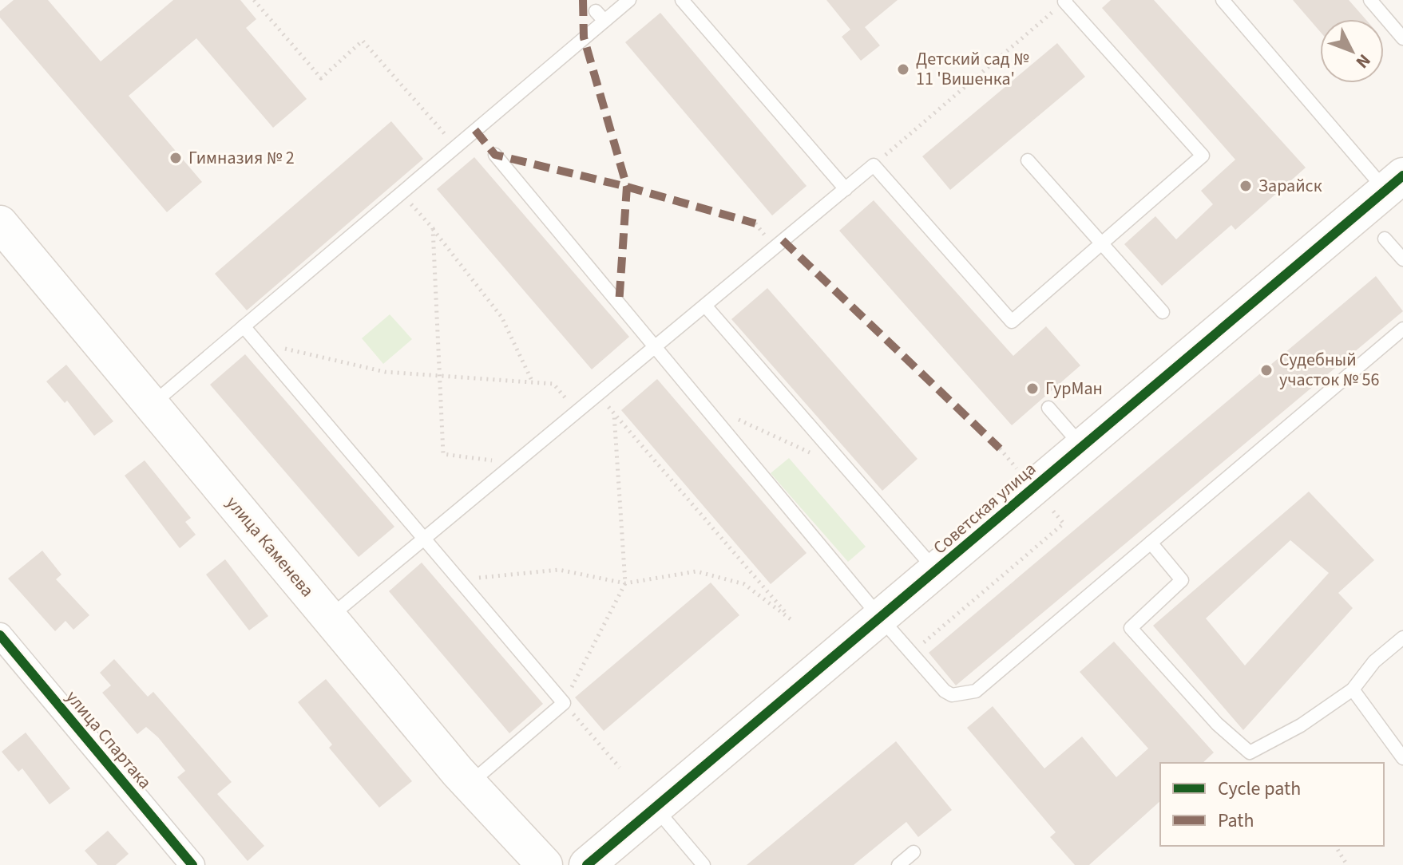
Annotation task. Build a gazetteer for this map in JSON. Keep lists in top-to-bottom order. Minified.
{"streets":{"street":["Советская улица","улица Каменева","улица Спартака"]},"places":["Детский сад № 11 'Вишенка'","Гимназия № 2","Зарайск","Судебный участок № 56","ГурМан"],"legend":["Cycle path","Path"],"north":"bottom right"}
